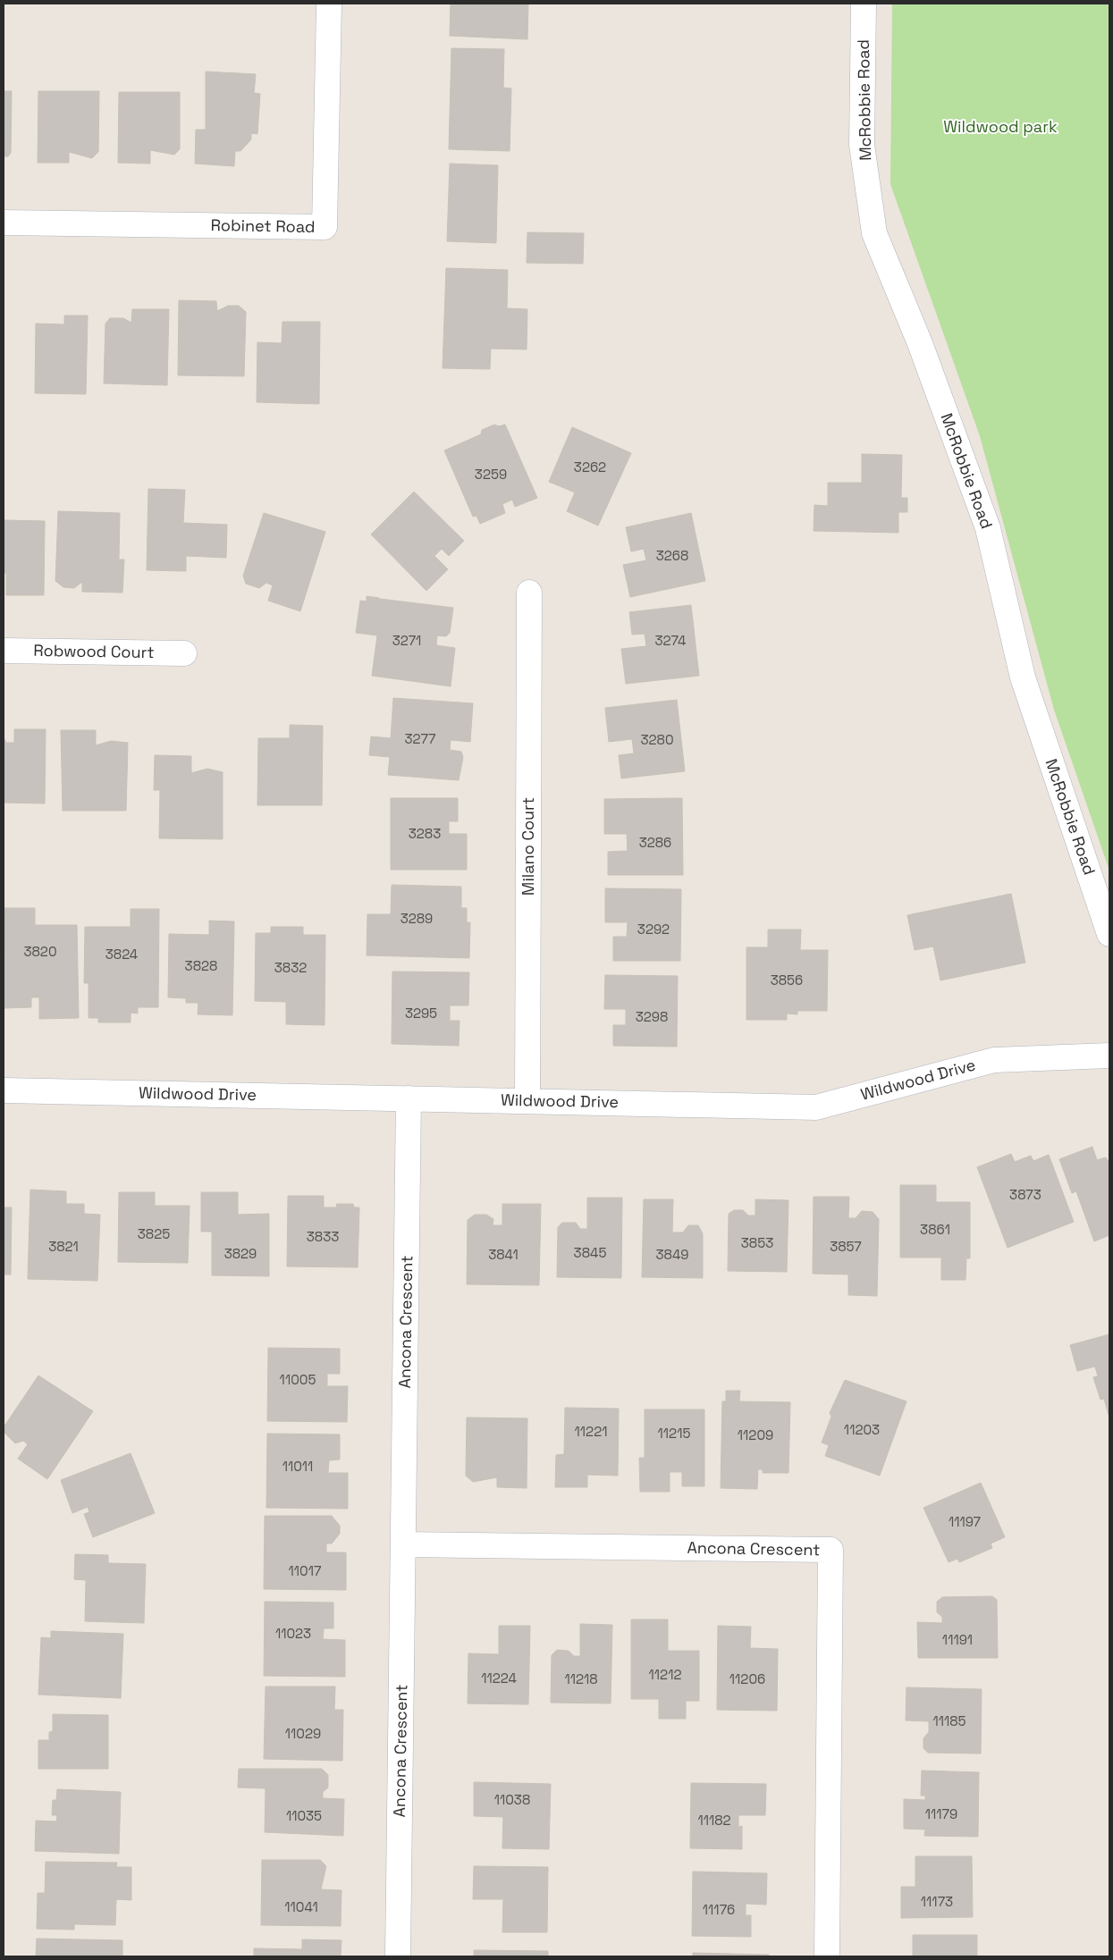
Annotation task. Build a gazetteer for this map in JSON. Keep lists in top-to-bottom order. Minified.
{"streets":{"street":["McRobbie Road","Robinet Road","Robwood Court","Milano Court","Wildwood Drive","Ancona Crescent"]},"crossings":[["Milano Court","Wildwood Drive"],["Wildwood Drive","Ancona Crescent"]],"parks":["Wildwood park"],"house_numbers":["3262","3259","3268","3271","3274","3277","3280","3283","3286","3289","3292","3820","3824","3828","3832","3856","3295","3298","3873","3861","3825","3833","3853","3821","3857","3845","3829","3841","3849","11005","11203","11221","11215","11209","11011","11197","11017","11023","11191","11212","11224","11218","11206","11185","11029","11038","11179","11035","11182","11173","11041","11176"]}
